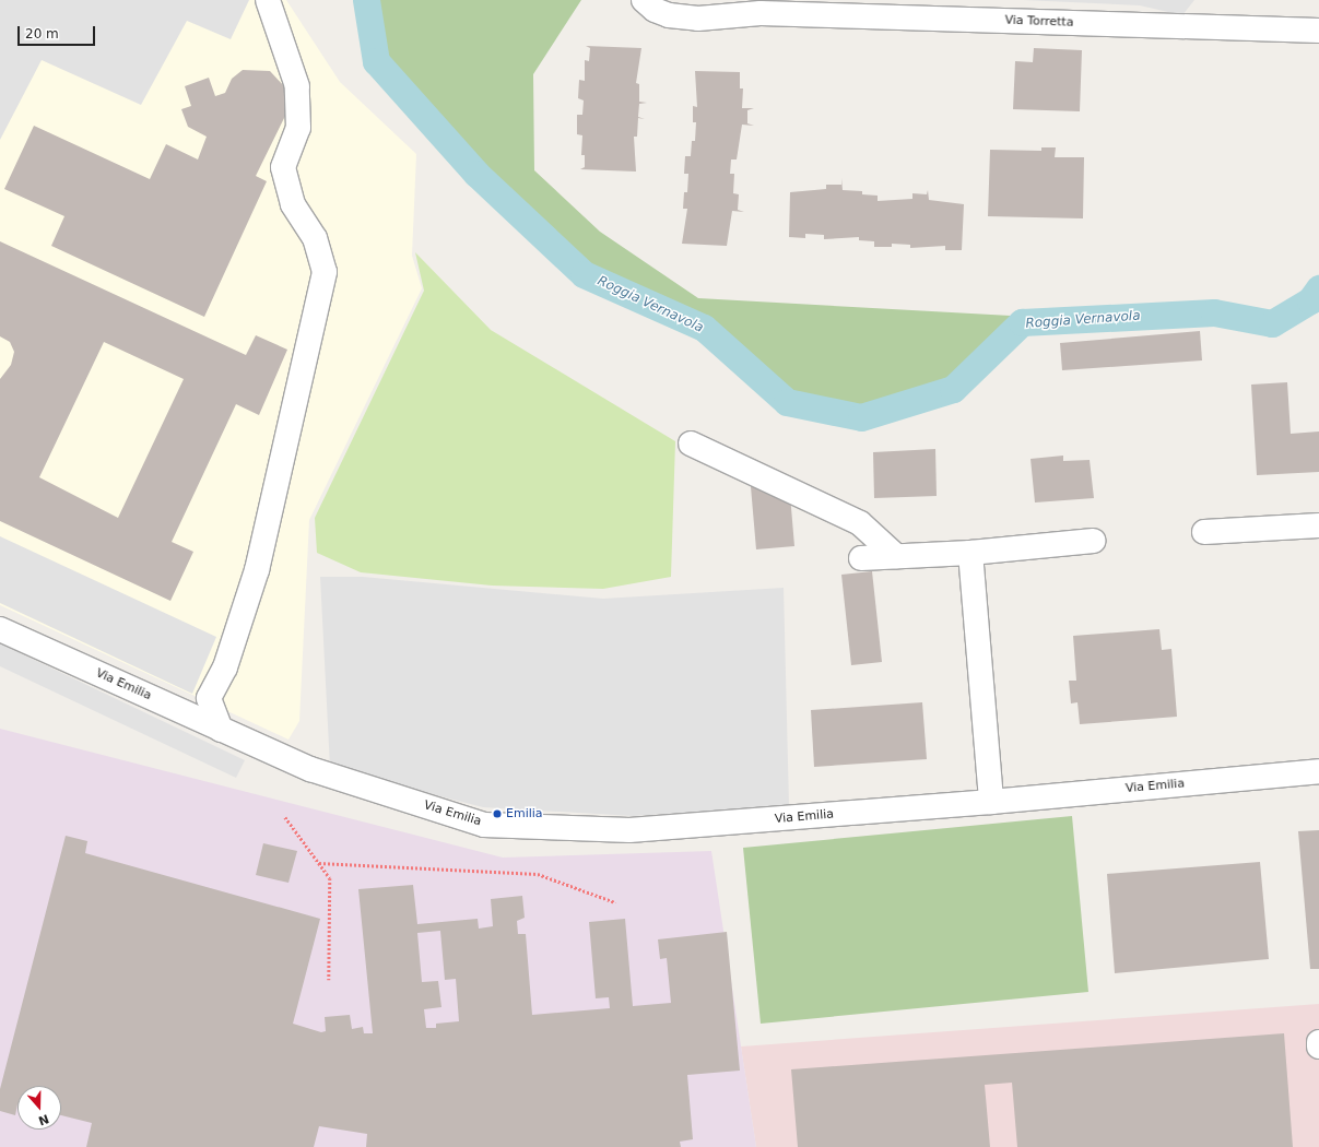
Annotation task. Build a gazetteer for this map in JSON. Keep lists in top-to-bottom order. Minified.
{"streets":{"street":["Via Torretta","Via Emilia"]},"water":["Roggia Vernavola"],"places":["Emilia"],"scale_bar":"20 m","north":"bottom"}
